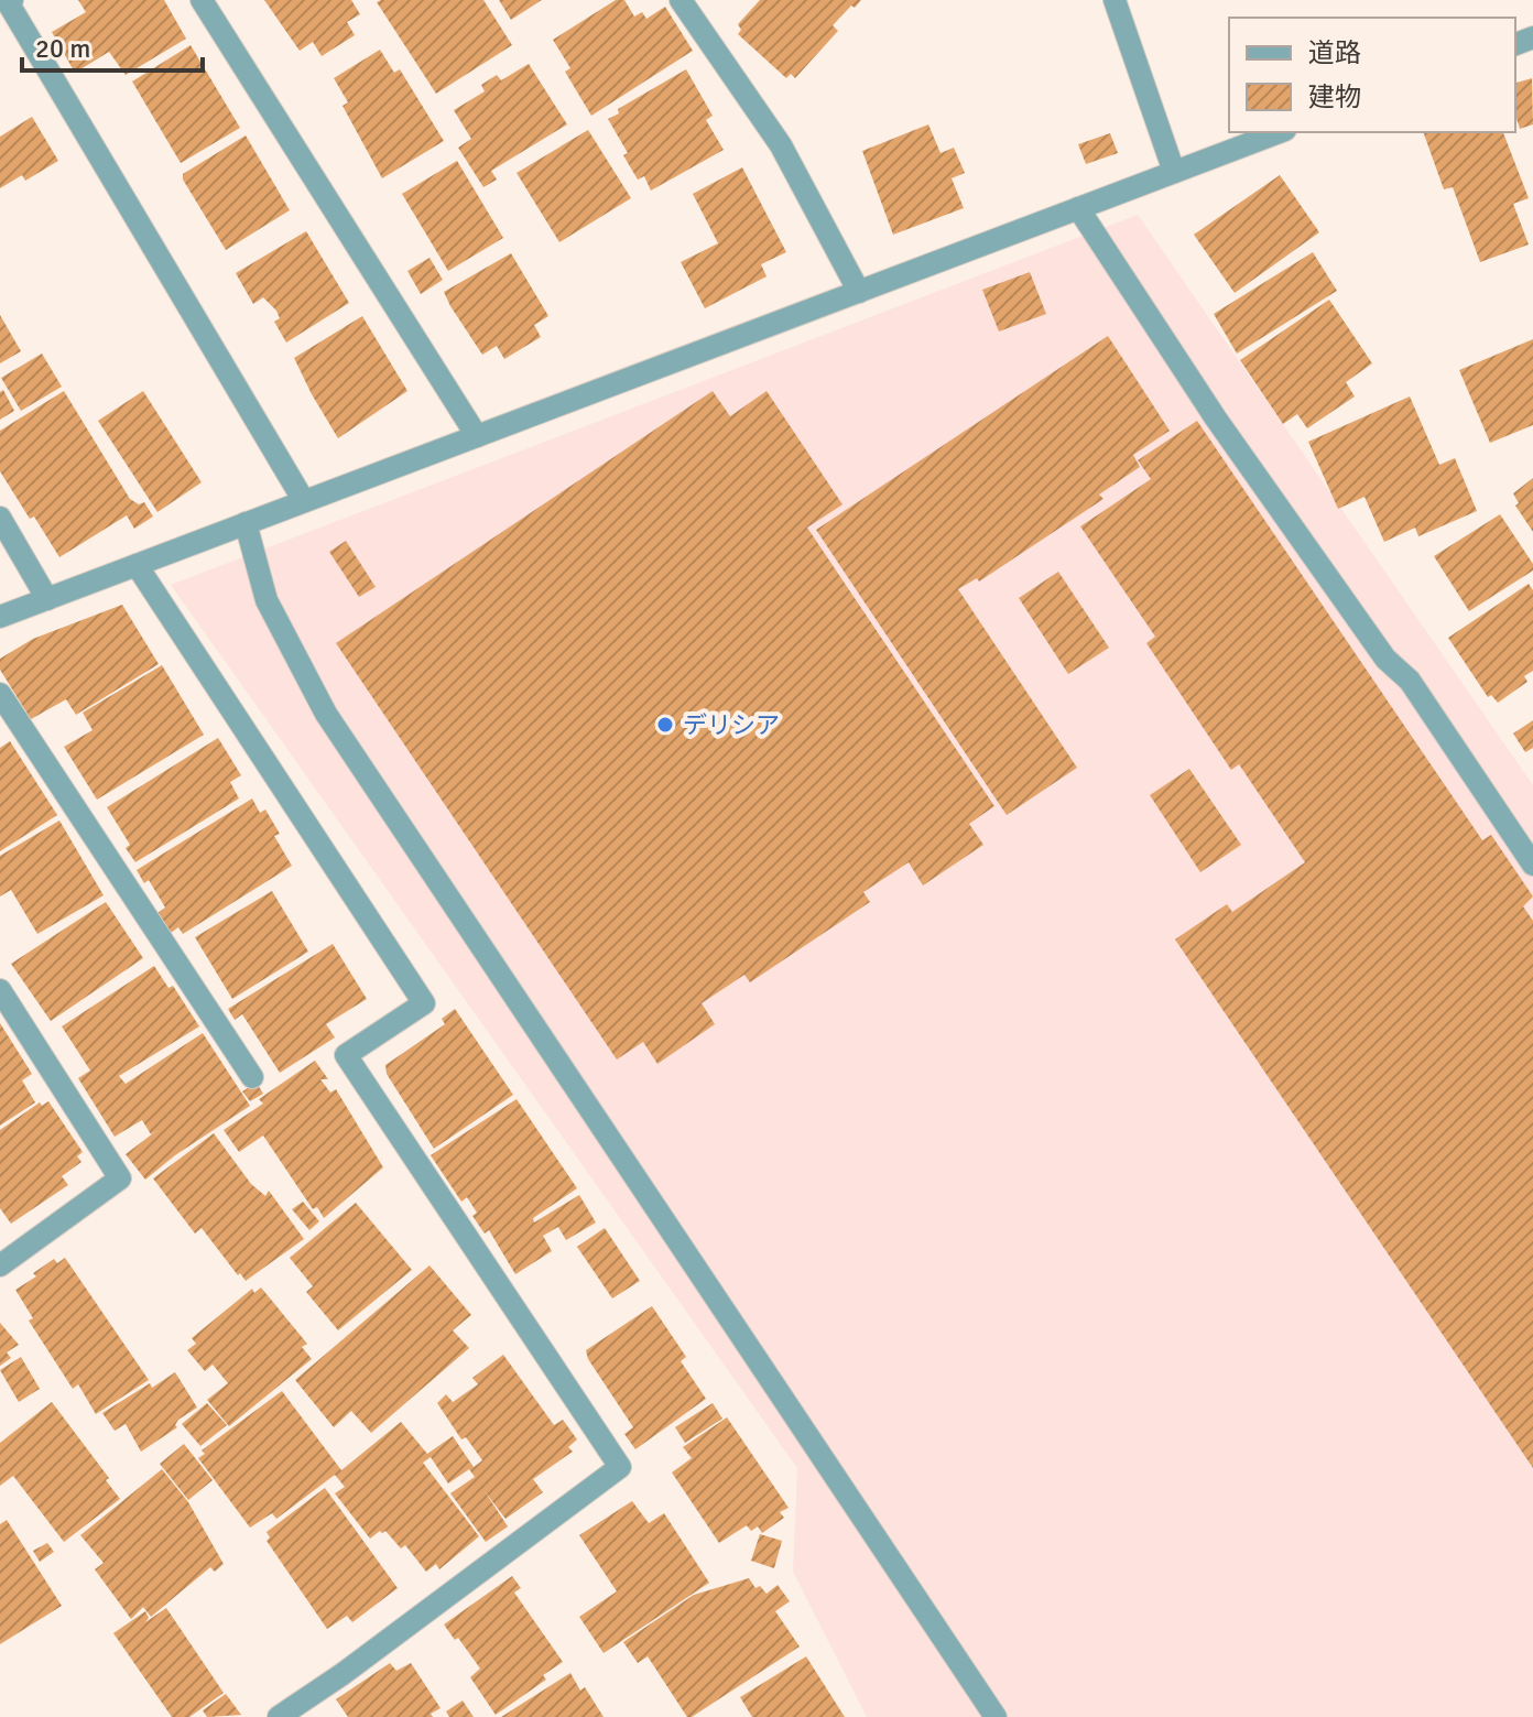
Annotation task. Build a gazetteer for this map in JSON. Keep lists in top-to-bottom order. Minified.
{"places":["デリシア"],"legend":["道路","建物"],"scale_bar":"20 m"}
